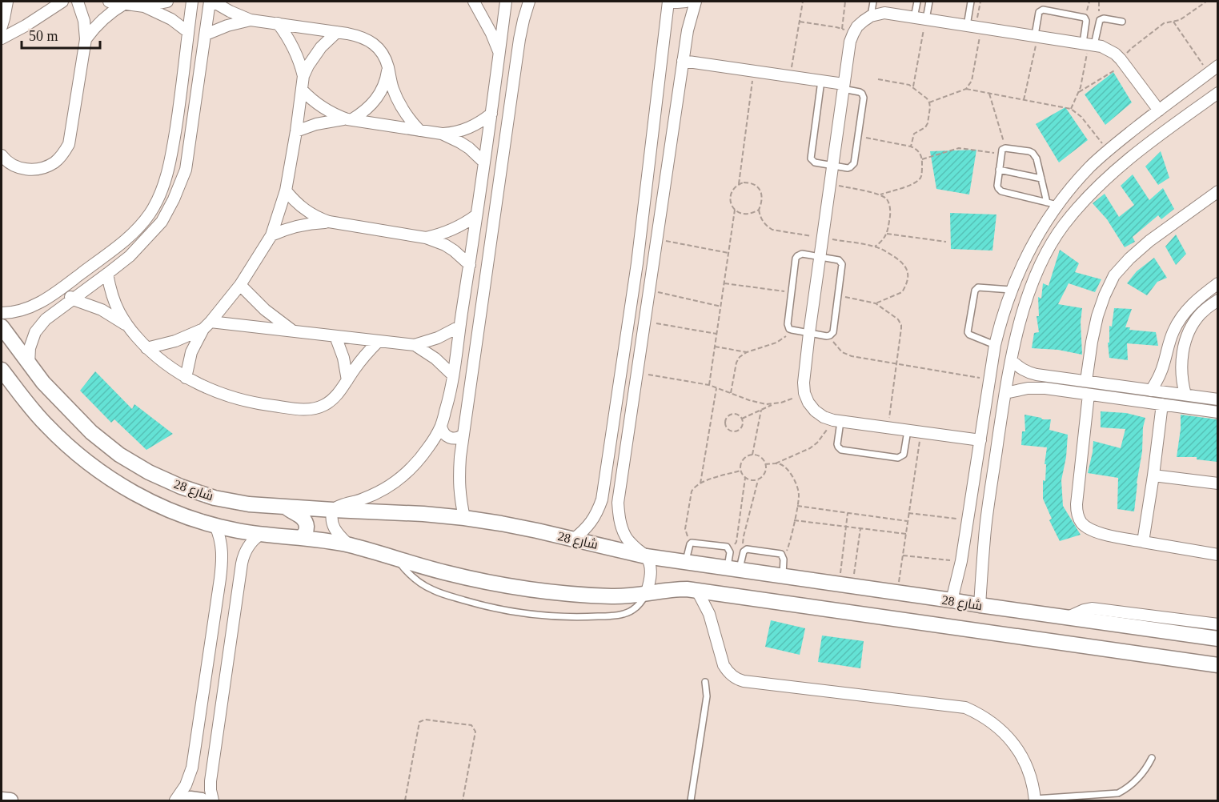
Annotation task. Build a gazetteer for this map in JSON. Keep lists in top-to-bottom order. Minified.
{"streets":{"street":["شارع 28"]},"scale_bar":"50 m"}
